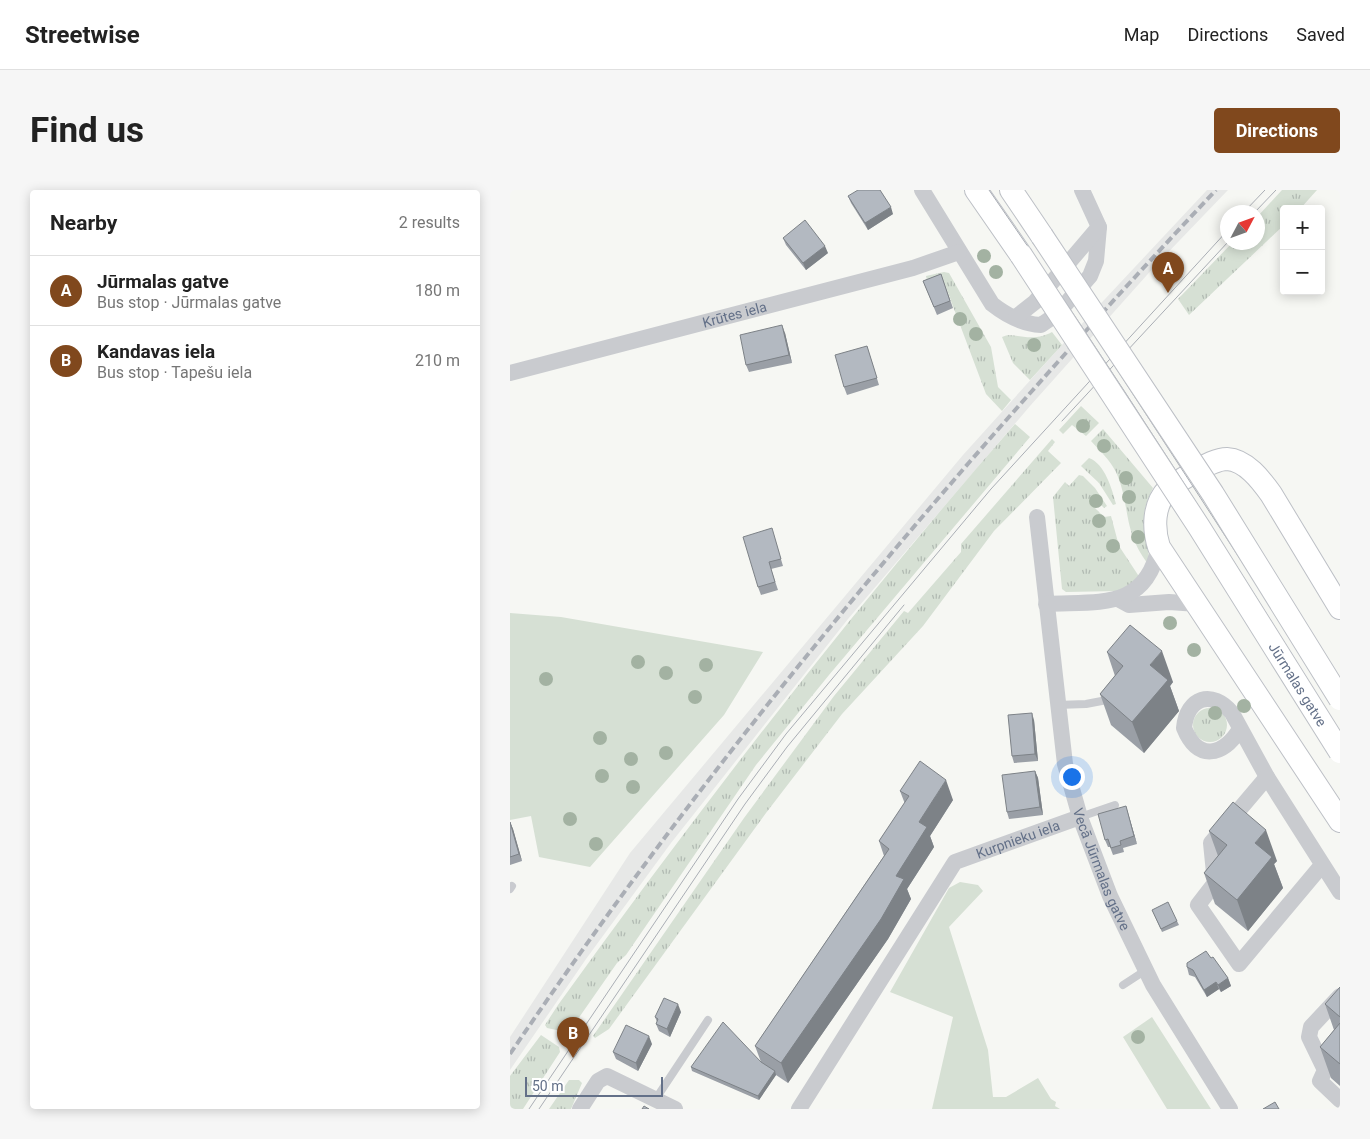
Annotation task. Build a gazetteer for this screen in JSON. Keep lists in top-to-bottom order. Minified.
{"streets":{"main road":["Jūrmalas gatve"],"street":["Krūtes iela","Kurpnieku iela","Vecā Jūrmalas gatve"]},"crossings":[["Kurpnieku iela","Vecā Jūrmalas gatve"]],"scale_bar":"50 m","north":"top right","page":{"header":"Streetwise","nav":["Map","Directions","Saved"],"buttons":"Directions","title":"Find us","heading":["Nearby","2 results"],"map_buttons":["+","−"],"pins":["A","B"],"list":[{"mark":"A","name":"Jūrmalas gatve","note":"Bus stop · Jūrmalas gatve","value":"180 m"},{"mark":"B","name":"Kandavas iela","note":"Bus stop · Tapešu iela","value":"210 m"}],"scale":"50 m"}}
